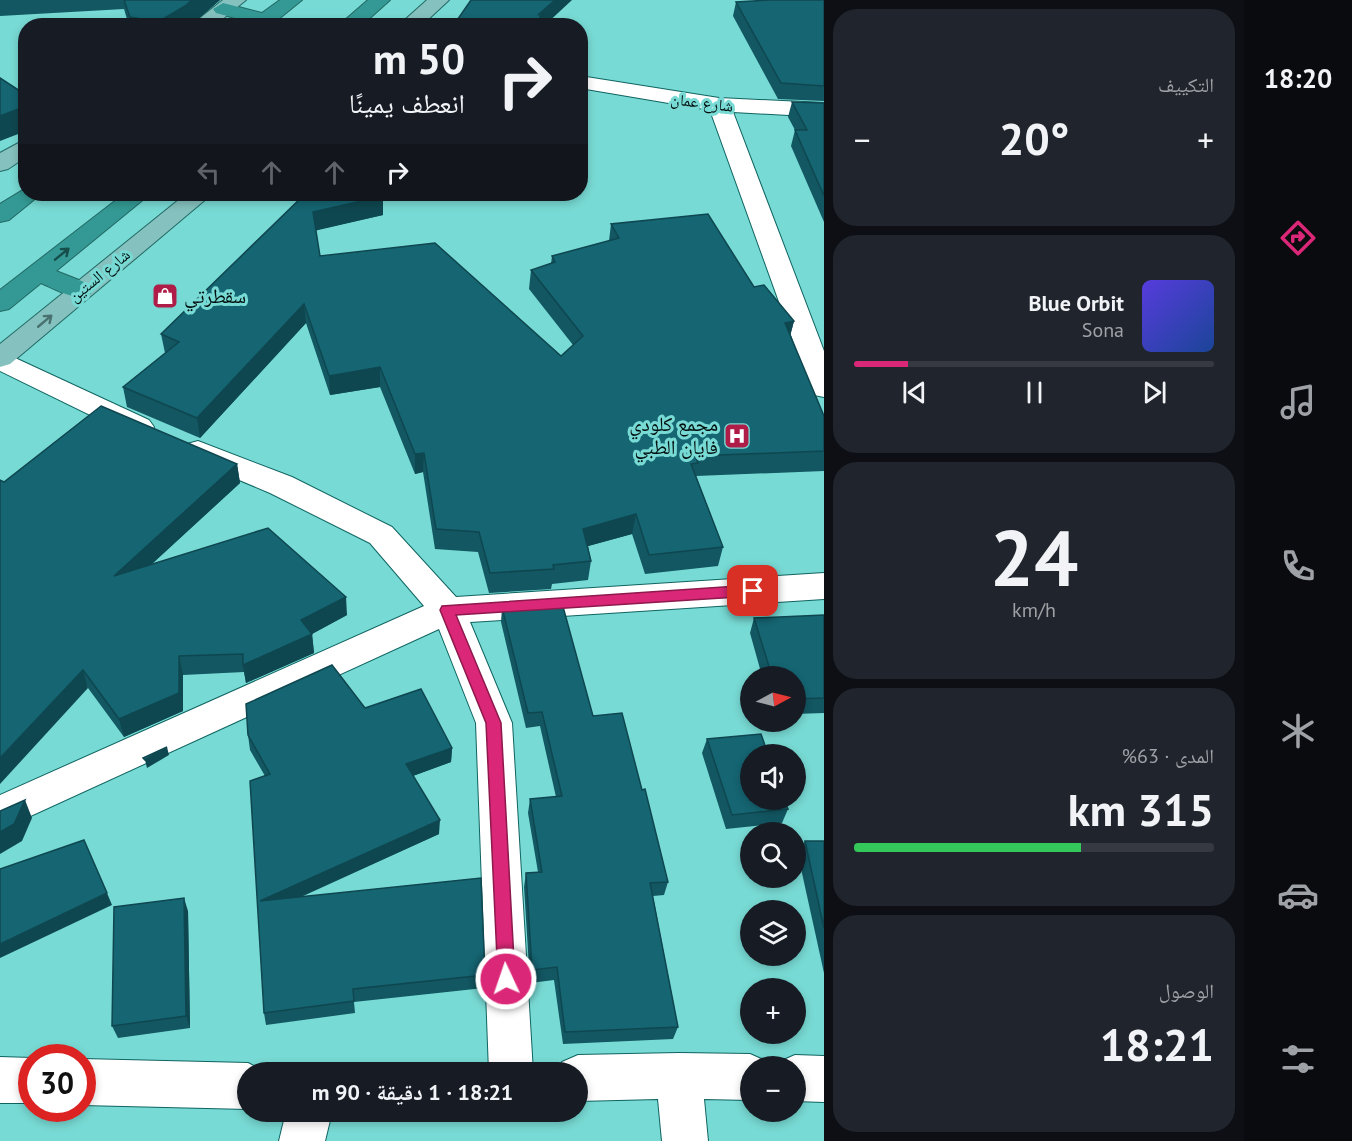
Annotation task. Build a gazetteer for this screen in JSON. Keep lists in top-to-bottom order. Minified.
{"streets":{"main road":["شارع الستين"],"street":["شارع عمان"]},"one_way":["شارع الستين"],"places":{"shop":["سقطرتي"],"hospital":["مجمع كلودي فايان الطبي"]},"north":"right","page":{"tabs":"18:20","tile":["التكييف",["24","km/h"],["المدى · 63%","315 km"],["الوصول","18:21"]],"turn":["50 m","انعطف يمينًا"],"heat":["−","20°","+"],"song":["Blue Orbit","Sona"],"map_buttons":["+","−"],"limit":"30","trip":"18:21 · 1 دقيقة · 90 m"}}
